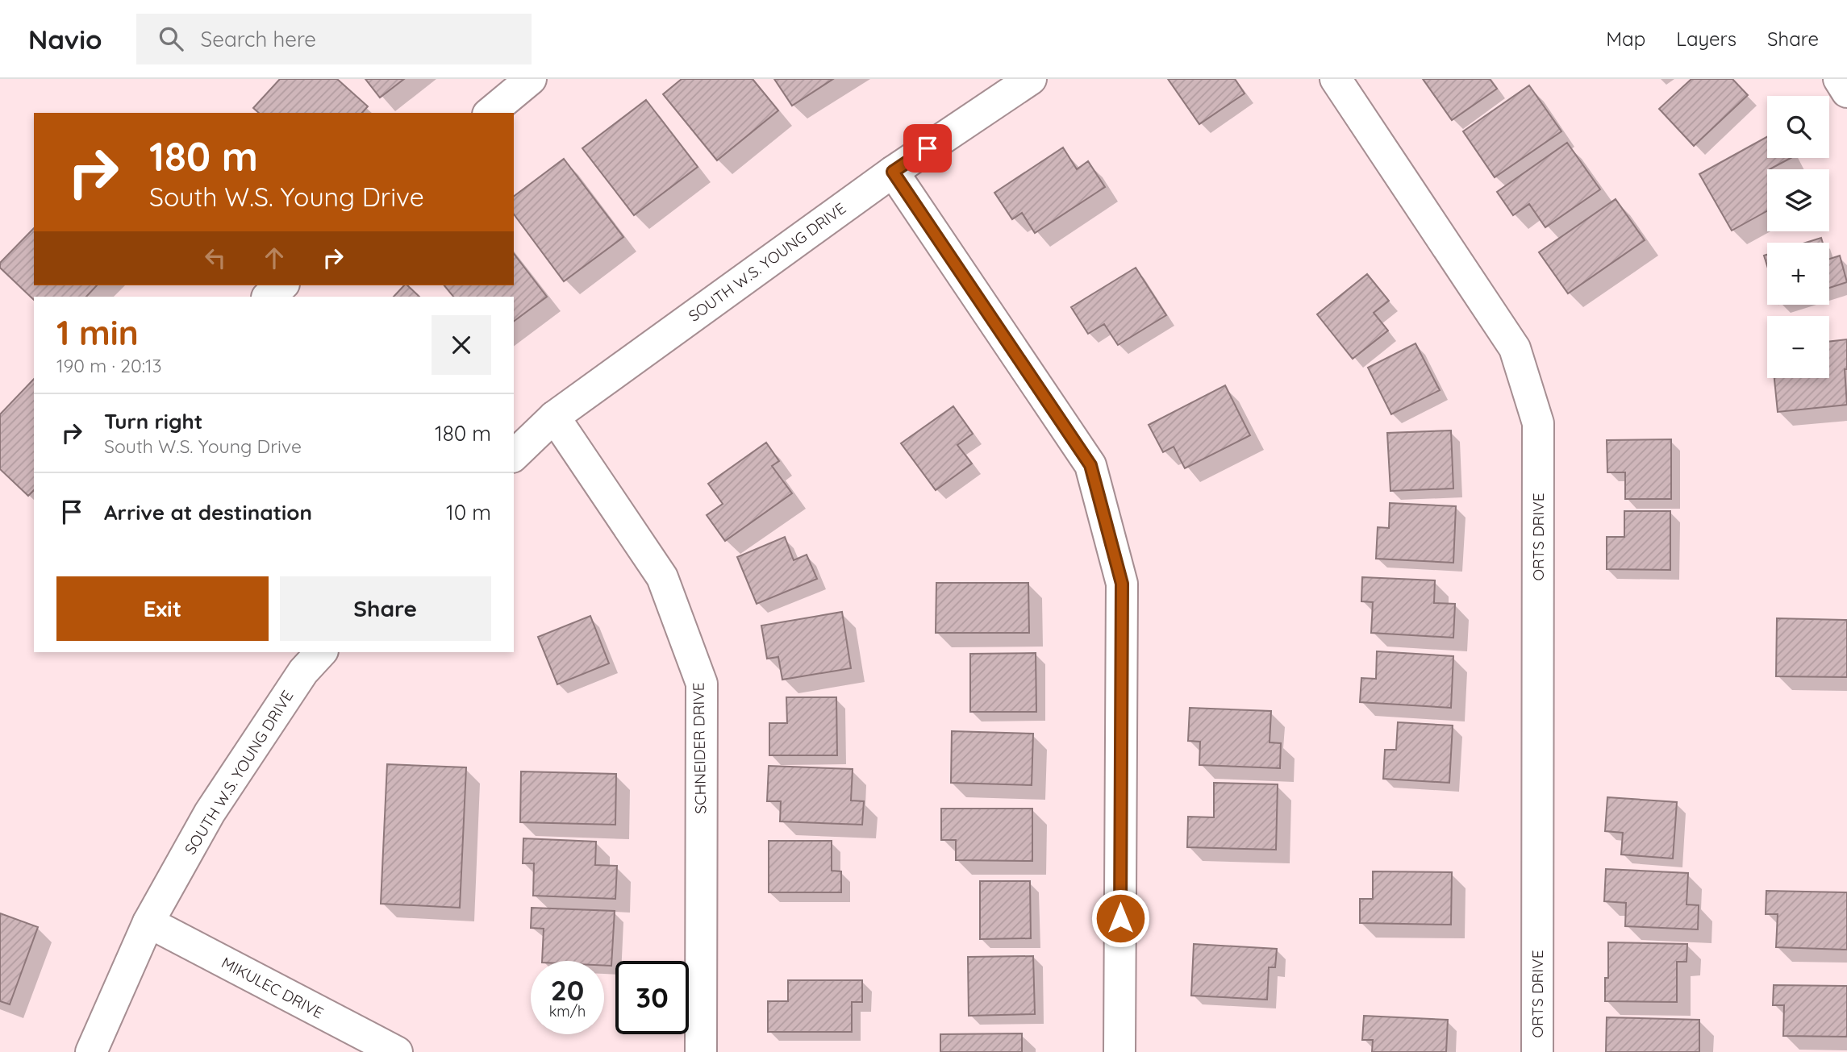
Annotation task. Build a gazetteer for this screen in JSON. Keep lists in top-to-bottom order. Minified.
{"streets":{"street":["SOUTH W.S. YOUNG DRIVE","ORTS DRIVE","SCHNEIDER DRIVE","MIKULEC DRIVE"]},"crossings":[["SOUTH W.S. YOUNG DRIVE","SCHNEIDER DRIVE"],["SOUTH W.S. YOUNG DRIVE","MIKULEC DRIVE"]],"page":{"header":"Navio","search":"Search here","nav":["Map","Layers","Share"],"map_buttons":["+","−"],"turn":["180 m","South W.S. Young Drive"],"heading":["1 min","190 m · 20:13"],"list":[{"name":"Turn right","note":"South W.S. Young Drive","value":"180 m"},{"name":"Arrive at destination","value":"10 m"}],"buttons":["Exit","Share"],"speed":"20 km/h","limit":"30"}}
